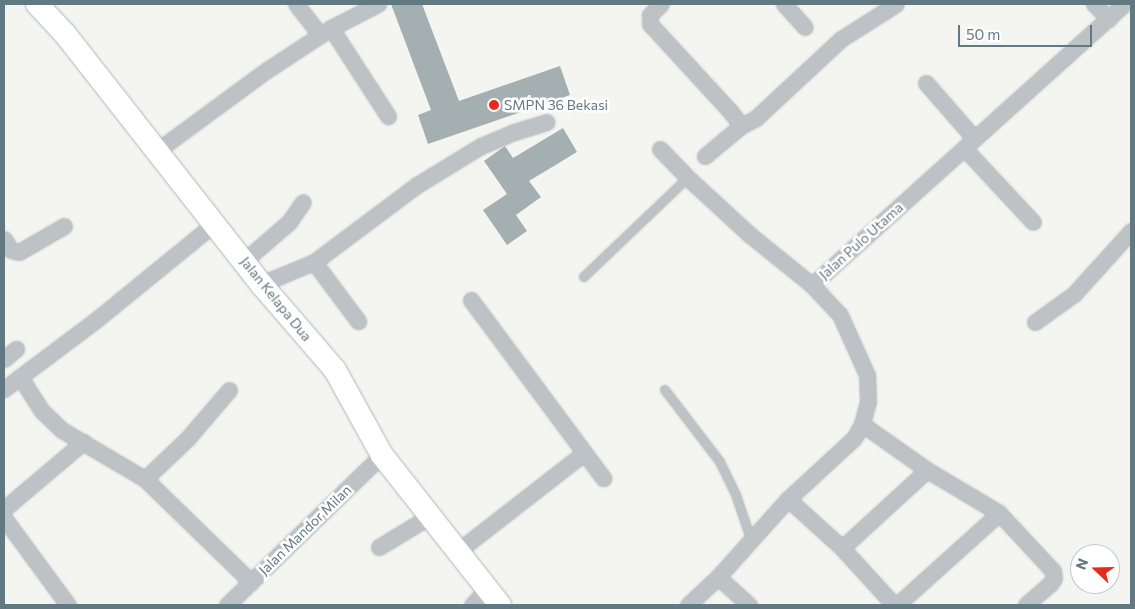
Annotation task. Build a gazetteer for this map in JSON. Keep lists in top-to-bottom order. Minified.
{"streets":{"main road":["Jalan Kelapa Dua"],"street":["Jalan Pulo Utama","Jalan Mandor Milan"]},"crossings":[["Jalan Kelapa Dua","Jalan Mandor Milan"]],"places":["SMPN 36 Bekasi"],"scale_bar":"50 m","north":"left"}
